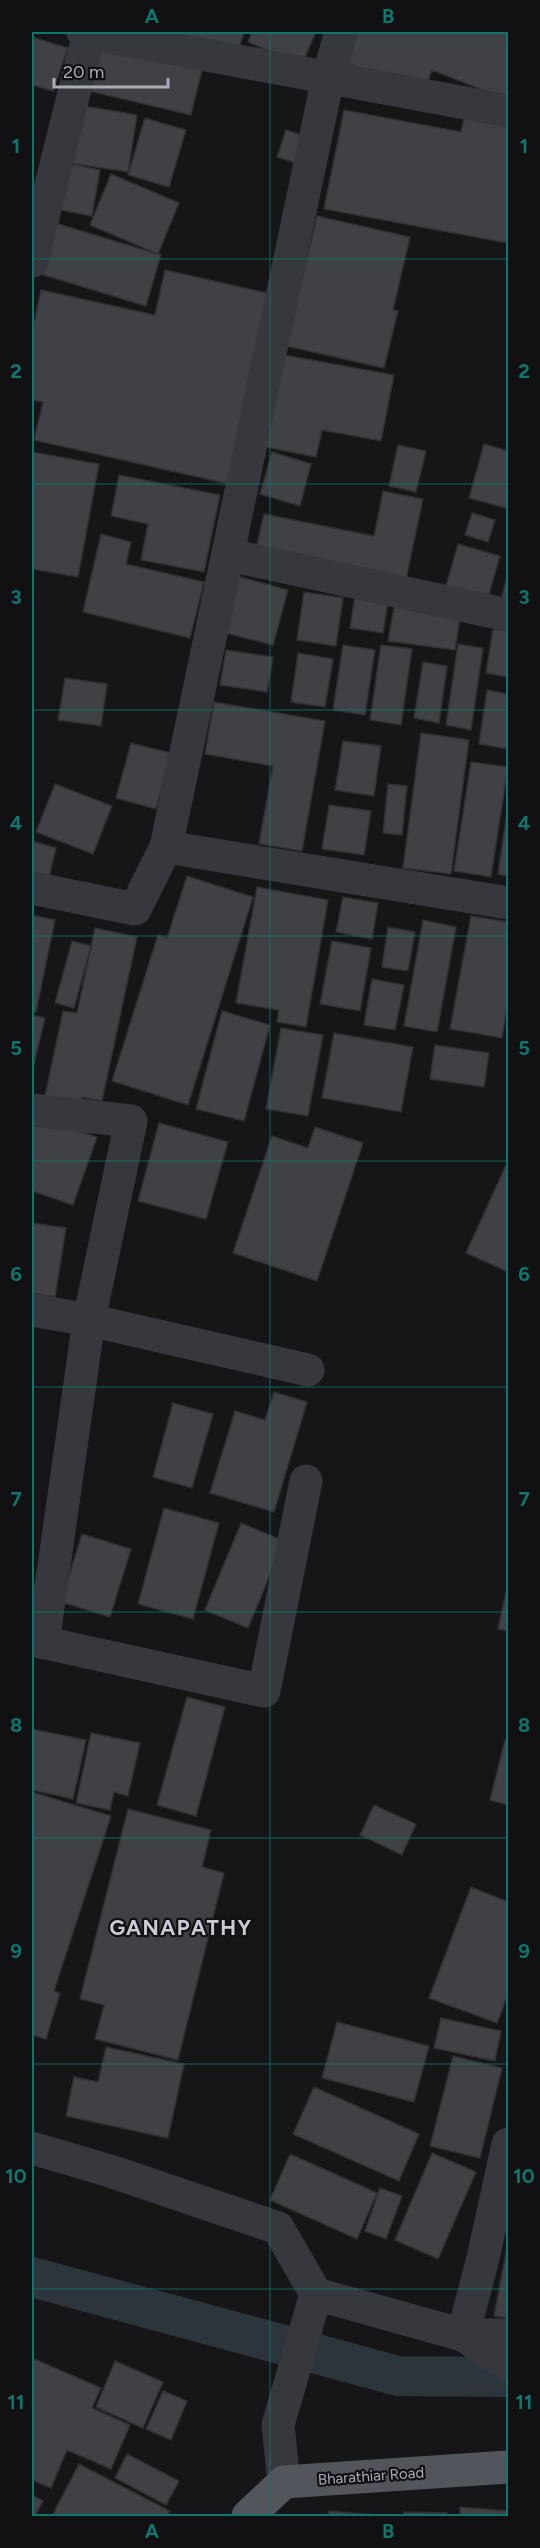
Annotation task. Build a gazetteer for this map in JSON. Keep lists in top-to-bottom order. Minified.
{"streets":{"main road":["Bharathiar Road"]},"districts":["GANAPATHY"],"scale_bar":"20 m","grid":{"columns":["A","B"],"rows":["1","2","3","4","5","6","7","8","9","10","11"]}}
